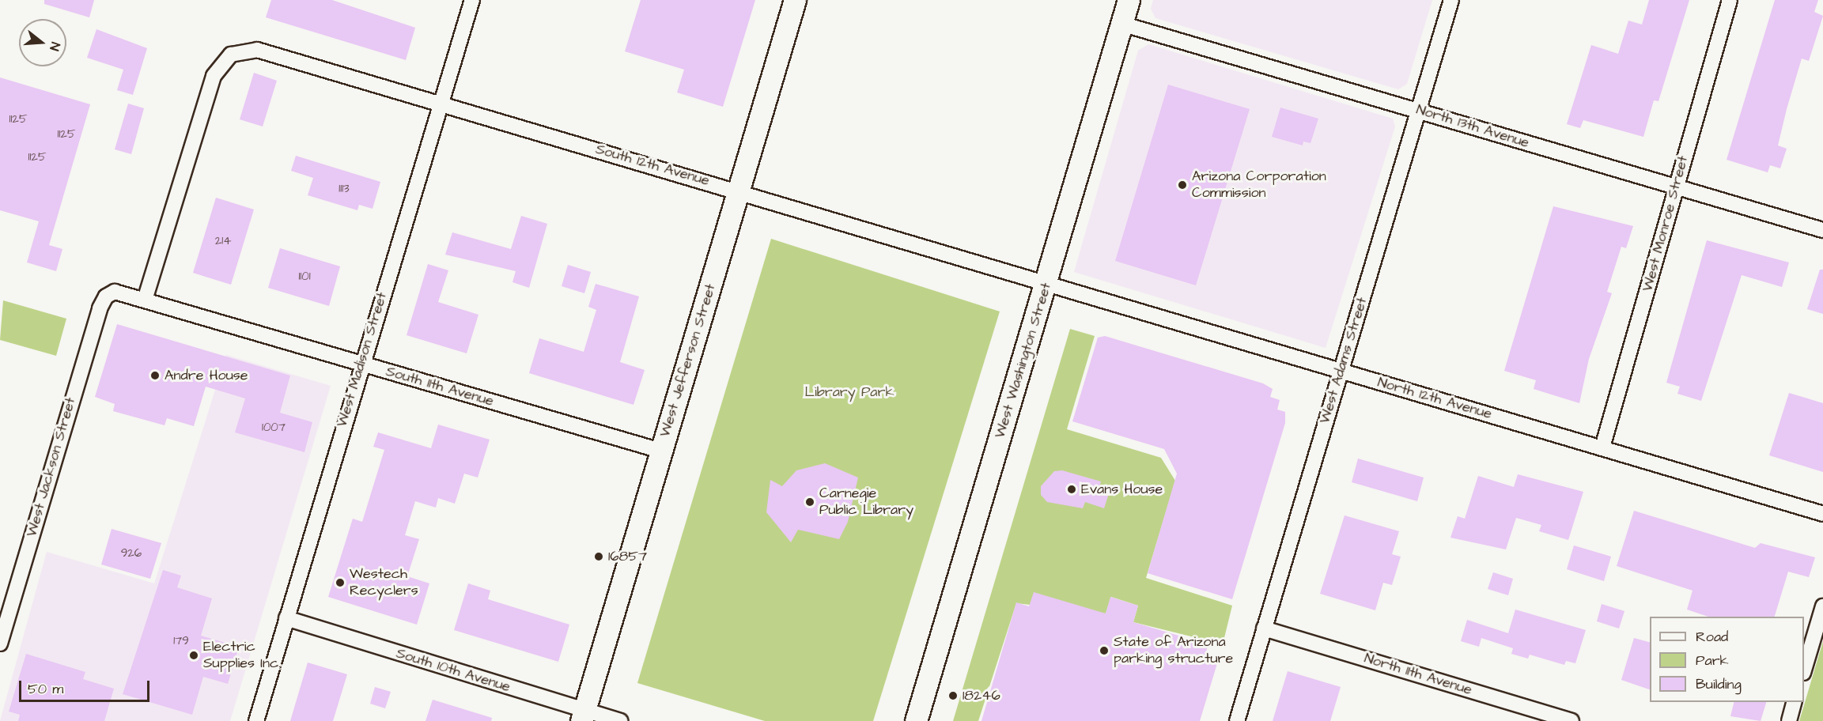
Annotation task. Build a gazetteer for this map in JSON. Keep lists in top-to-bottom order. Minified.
{"streets":{"main road":["West Jefferson Street","West Washington Street"],"street":["North 13th Avenue","South 12th Avenue","West Monroe Street","West Madison Street","West Adams Street","South 11th Avenue","North 12th Avenue","West Jackson Street","South 10th Avenue","North 11th Avenue"]},"crossings":[["North 13th Avenue","West Monroe Street"],["North 13th Avenue","West Washington Street"],["North 13th Avenue","West Adams Street"],["South 12th Avenue","West Madison Street"],["South 12th Avenue","West Jefferson Street"],["South 12th Avenue","West Washington Street"],["South 12th Avenue","South 11th Avenue"],["South 12th Avenue","North 12th Avenue"],["West Monroe Street","North 12th Avenue"],["West Madison Street","South 11th Avenue"],["West Madison Street","South 10th Avenue"],["West Jefferson Street","South 11th Avenue"],["West Jefferson Street","South 10th Avenue"],["West Washington Street","North 12th Avenue"],["West Adams Street","North 12th Avenue"],["West Adams Street","North 11th Avenue"],["South 11th Avenue","West Jackson Street"]],"parks":["Library Park"],"places":["Arizona Corporation Commission","Andre House","Evans House","Carnegie Public Library","16857","Westech Recyclers","State of Arizona parking structure","Electric Supplies Inc.","18246"],"house_numbers":["1125","1125","1125","1113","214","1101","1007","926","179"],"legend":["Road","Park","Building"],"scale_bar":"50 m","north":"right"}
